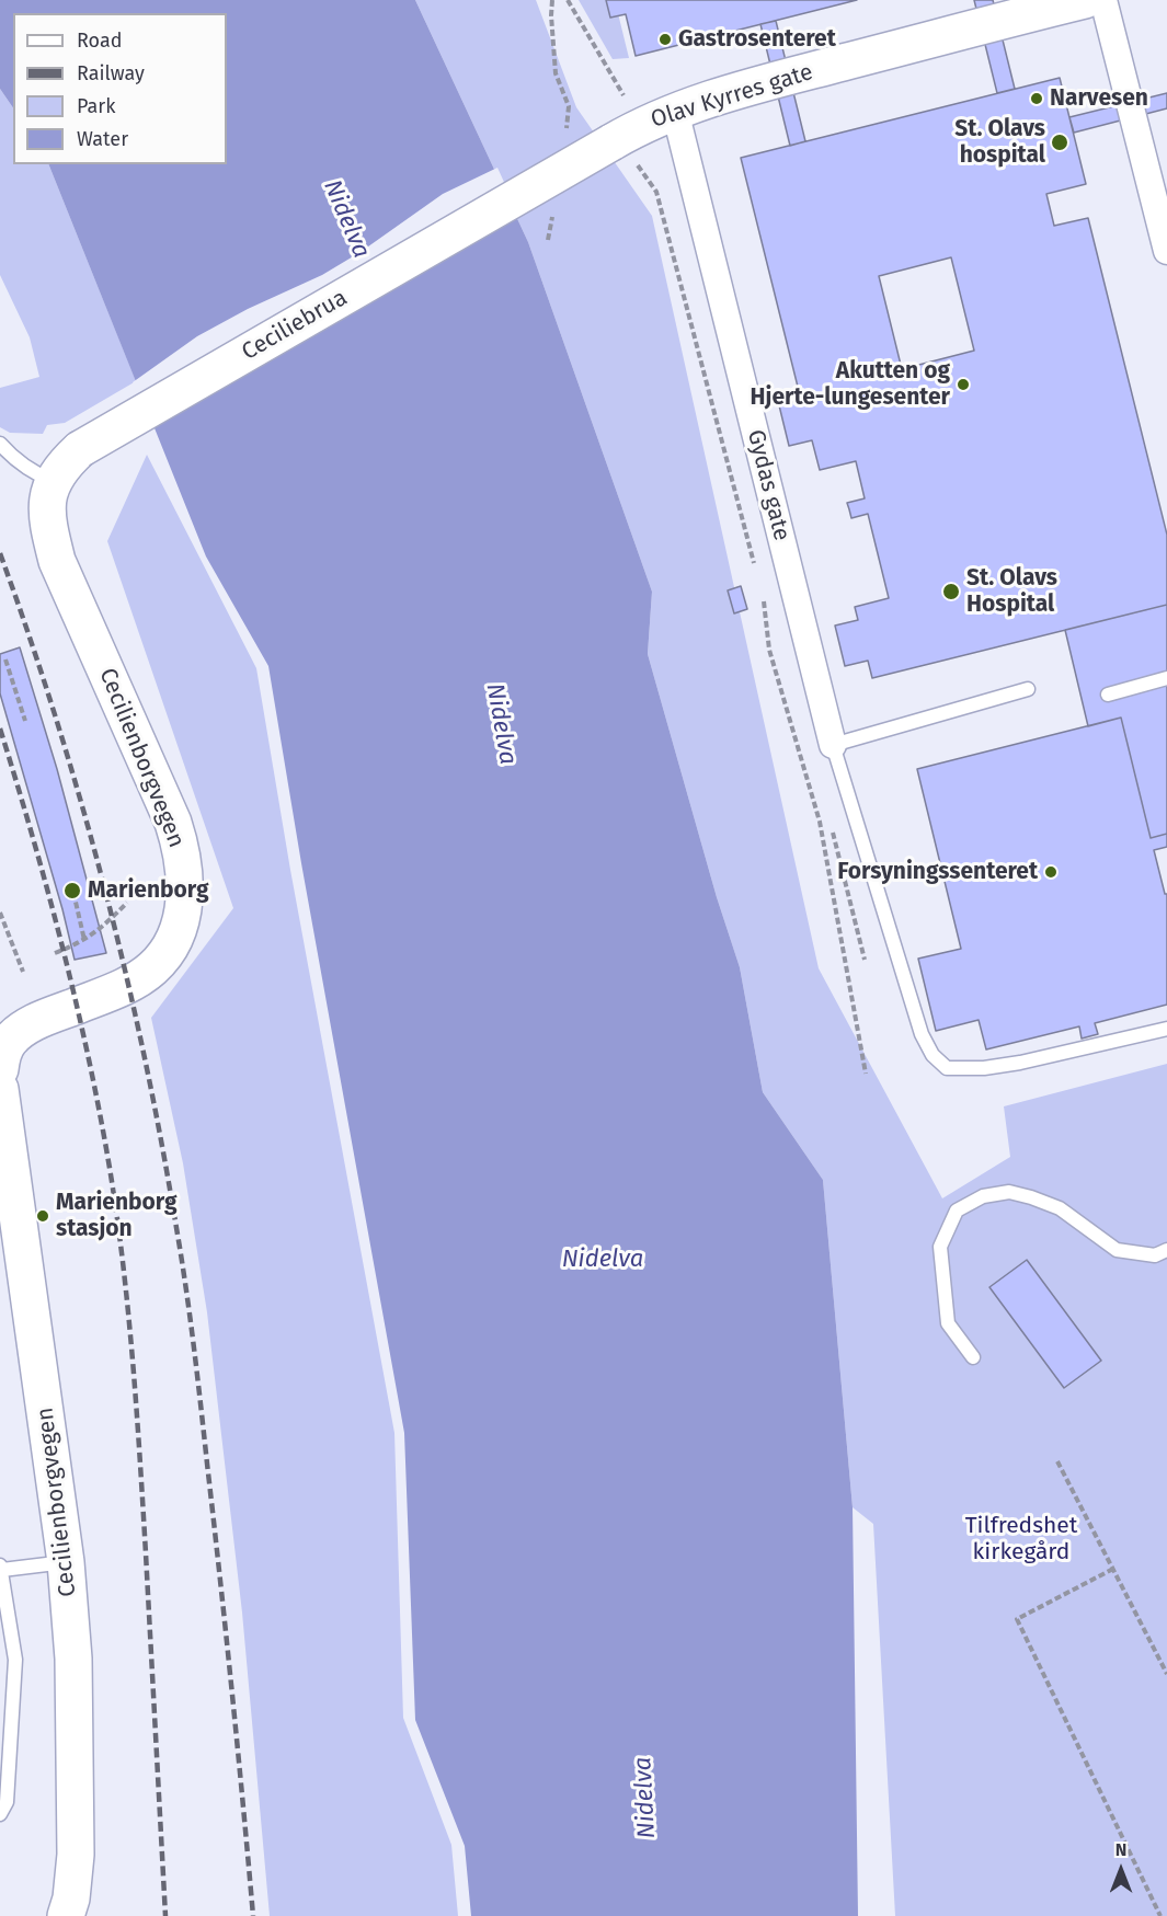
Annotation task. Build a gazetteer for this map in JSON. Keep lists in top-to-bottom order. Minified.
{"streets":{"street":["Olav Kyrres gate","Ceciliebrua","Gydas gate","Cecilienborgvegen"]},"crossings":[["Olav Kyrres gate","Ceciliebrua"],["Olav Kyrres gate","Gydas gate"],["Ceciliebrua","Cecilienborgvegen"]],"water":["Nidelva"],"parks":["Tilfredshet kirkegård"],"places":["Gastrosenteret","Narvesen","St. Olavs hospital","Akutten og Hjerte-lungesenter","St. Olavs Hospital","Forsyningssenteret","Marienborg","Marienborg stasjon"],"legend":["Road","Railway","Park","Water"],"north":"top"}
